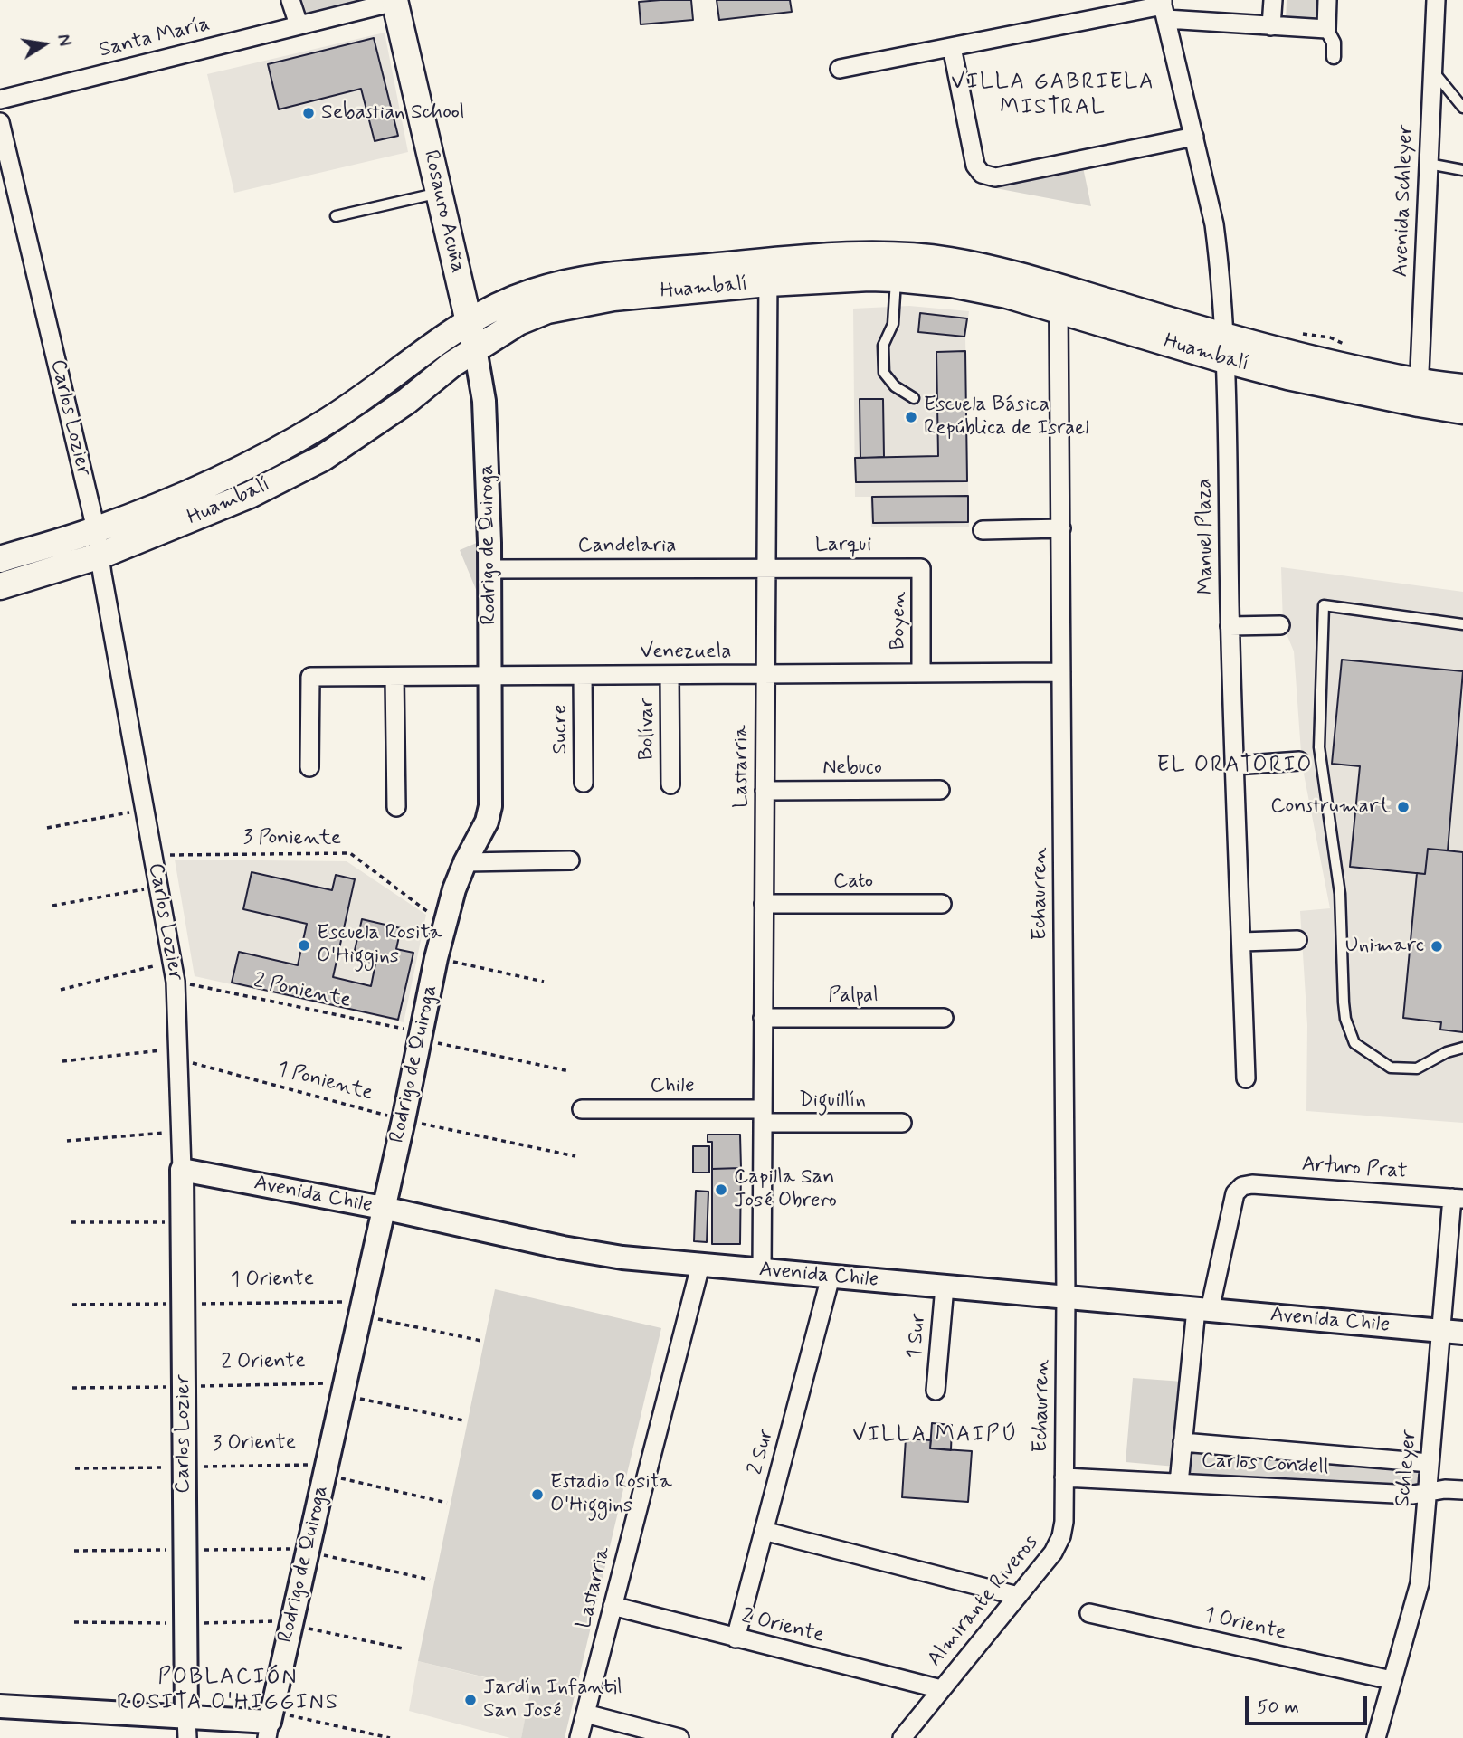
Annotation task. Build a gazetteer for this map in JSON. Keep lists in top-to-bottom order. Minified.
{"streets":{"main road":["Rosauro Acuña","Huambalí"],"street":["Santa María","Avenida Schleyer","Carlos Lozier","Manuel Plaza","Rodrigo de Quiroga","Larqui","Candelaria","Boyen","Venezuela","Sucre","Bolívar","Lastarria","Nebuco","Cato","Echaurren","Palpal","Chile","Diguillín","Arturo Prat","Avenida Chile","1 Oriente","1 Sur","2 Oriente","2 Sur","Carlos Condell","Schleyer","Almirante Riveros"],"path":["3 Poniente","2 Poniente","1 Poniente","3 Oriente"]},"crossings":[["Santa María","Rosauro Acuña"],["Avenida Schleyer","Huambalí"],["Rosauro Acuña","Huambalí"],["Rosauro Acuña","Rodrigo de Quiroga"],["Huambalí","Carlos Lozier"],["Huambalí","Manuel Plaza"],["Huambalí","Rodrigo de Quiroga"],["Huambalí","Lastarria"],["Huambalí","Echaurren"],["Carlos Lozier","3 Poniente"],["Carlos Lozier","2 Poniente"],["Carlos Lozier","1 Poniente"],["Carlos Lozier","Avenida Chile"],["Carlos Lozier","1 Oriente"],["Carlos Lozier","2 Oriente"],["Carlos Lozier","3 Oriente"],["Rodrigo de Quiroga","Candelaria"],["Rodrigo de Quiroga","Venezuela"],["Rodrigo de Quiroga","3 Poniente"],["Rodrigo de Quiroga","2 Poniente"],["Rodrigo de Quiroga","1 Poniente"],["Rodrigo de Quiroga","Avenida Chile"],["Rodrigo de Quiroga","1 Oriente"],["Rodrigo de Quiroga","2 Oriente"],["Rodrigo de Quiroga","3 Oriente"],["Larqui","Candelaria"],["Larqui","Boyen"],["Larqui","Lastarria"],["Candelaria","Lastarria"],["Boyen","Venezuela"],["Venezuela","Sucre"],["Venezuela","Bolívar"],["Venezuela","Lastarria"],["Venezuela","Echaurren"],["Lastarria","Nebuco"],["Lastarria","Cato"],["Lastarria","Palpal"],["Lastarria","Chile"],["Lastarria","Diguillín"],["Lastarria","Avenida Chile"],["Lastarria","2 Oriente"],["Echaurren","Avenida Chile"],["Echaurren","Carlos Condell"],["Echaurren","Almirante Riveros"],["Chile","Diguillín"],["Arturo Prat","Avenida Chile"],["Arturo Prat","Schleyer"],["Avenida Chile","1 Sur"],["Avenida Chile","2 Sur"],["Avenida Chile","Schleyer"],["1 Oriente","Schleyer"],["2 Oriente","2 Sur"],["2 Oriente","Almirante Riveros"],["Carlos Condell","Schleyer"],["Carlos Condell","Almirante Riveros"]],"districts":["VILLA GABRIELA MISTRAL","EL ORATORIO","VILLA MAIPÚ","POBLACIÓN ROSITA O'HIGGINS"],"places":["Sebastian School","Escuela Básica República de Israel","Construmart","Escuela Rosita O'Higgins","Unimarc","Capilla San José Obrero","Estadio Rosita O'Higgins","Jardín Infantil San José"],"scale_bar":"50 m","north":"right"}
